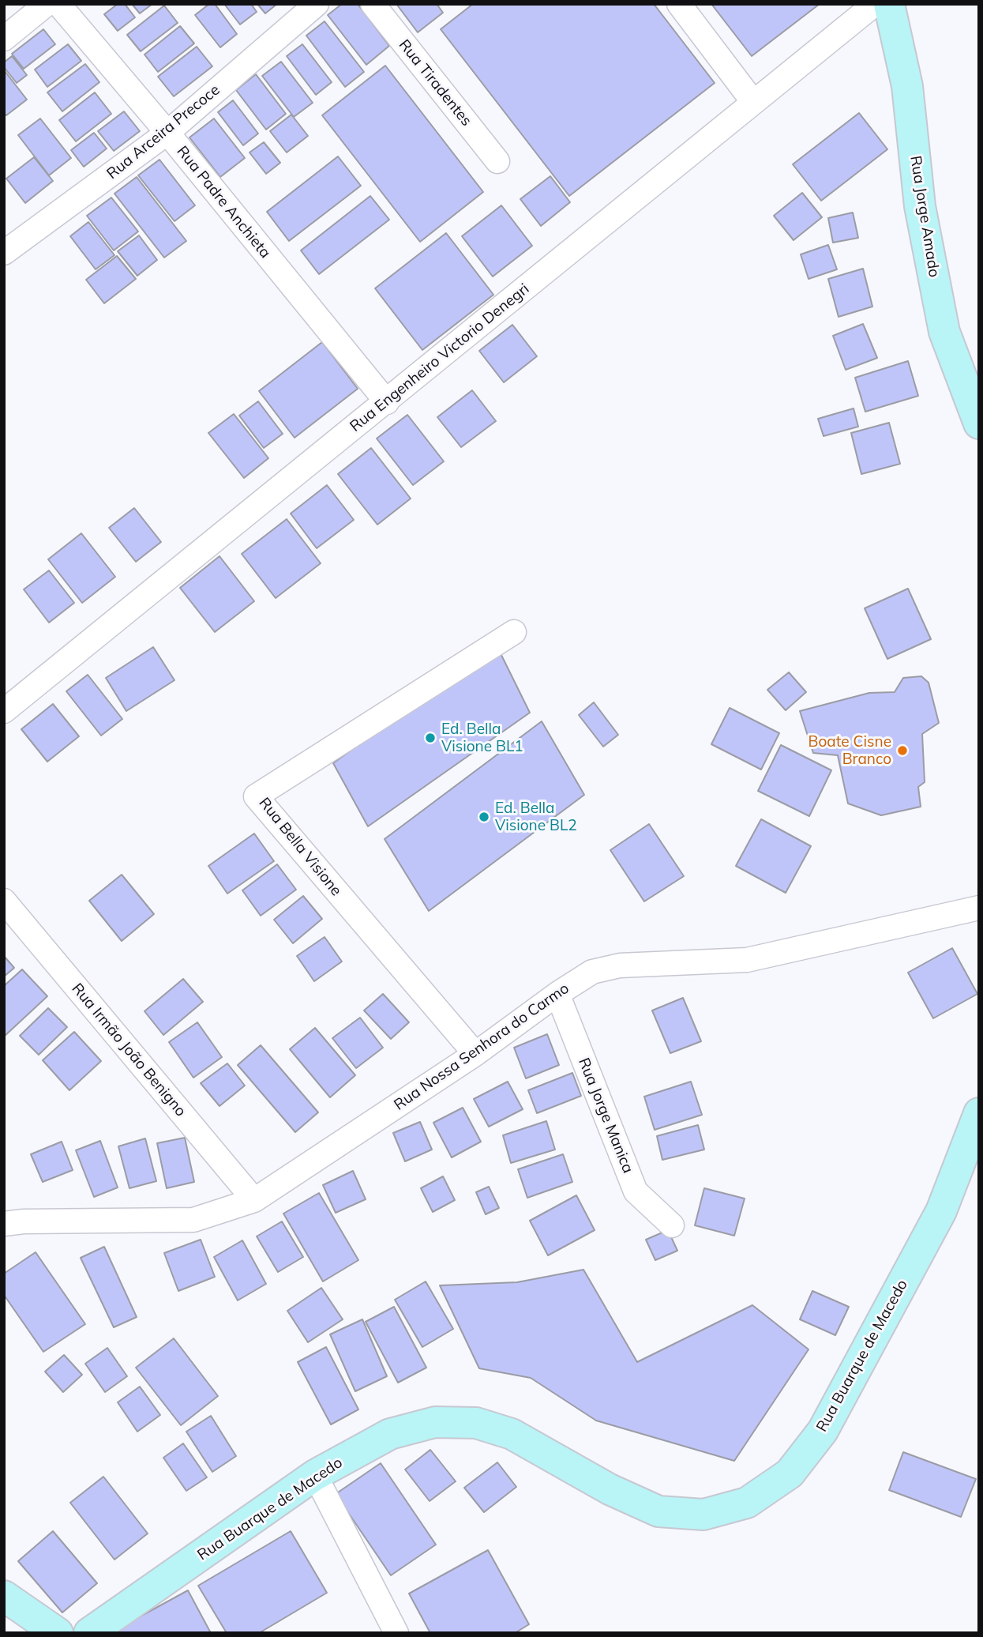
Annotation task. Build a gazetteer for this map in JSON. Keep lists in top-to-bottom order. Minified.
{"streets":{"main road":["Rua Jorge Amado","Rua Buarque de Macedo"],"street":["Rua Tiradentes","Rua Arceira Precoce","Rua Padre Anchieta","Rua Engenheiro Victorio Denegri","Rua Bella Visione","Rua Nossa Senhora do Carmo","Rua Irmão João Benigno","Rua Jorge Manica"]},"crossings":[["Rua Arceira Precoce","Rua Padre Anchieta"],["Rua Padre Anchieta","Rua Engenheiro Victorio Denegri"],["Rua Bella Visione","Rua Nossa Senhora do Carmo"],["Rua Nossa Senhora do Carmo","Rua Irmão João Benigno"],["Rua Nossa Senhora do Carmo","Rua Jorge Manica"]],"places":["Ed. Bella Visione BL1","Boate Cisne Branco","Ed. Bella Visione BL2"]}
